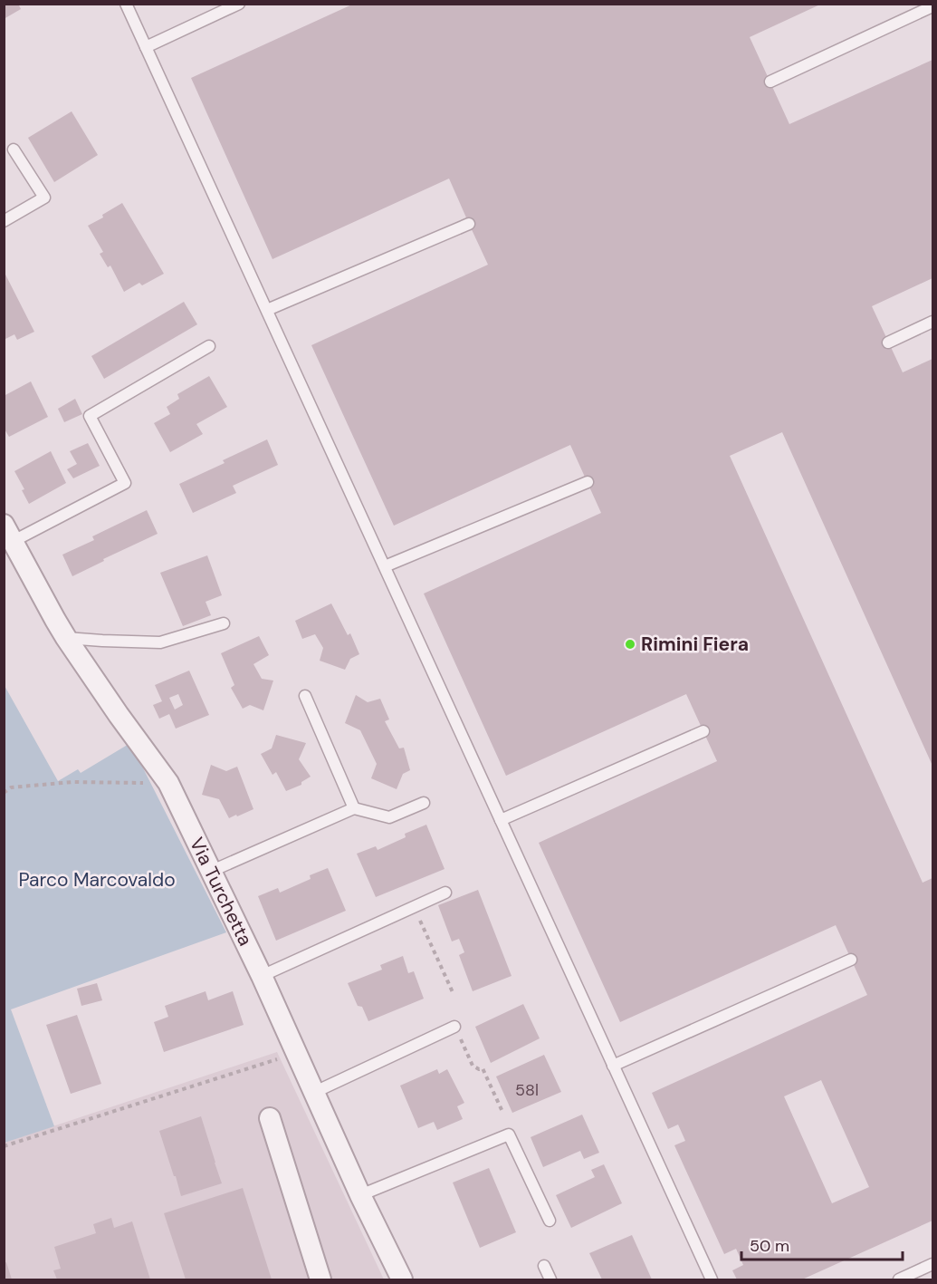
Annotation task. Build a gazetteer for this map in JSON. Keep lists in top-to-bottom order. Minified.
{"streets":{"street":["Via Turchetta"]},"parks":["Parco Marcovaldo"],"places":["Rimini Fiera"],"house_numbers":["58l"],"scale_bar":"50 m"}
